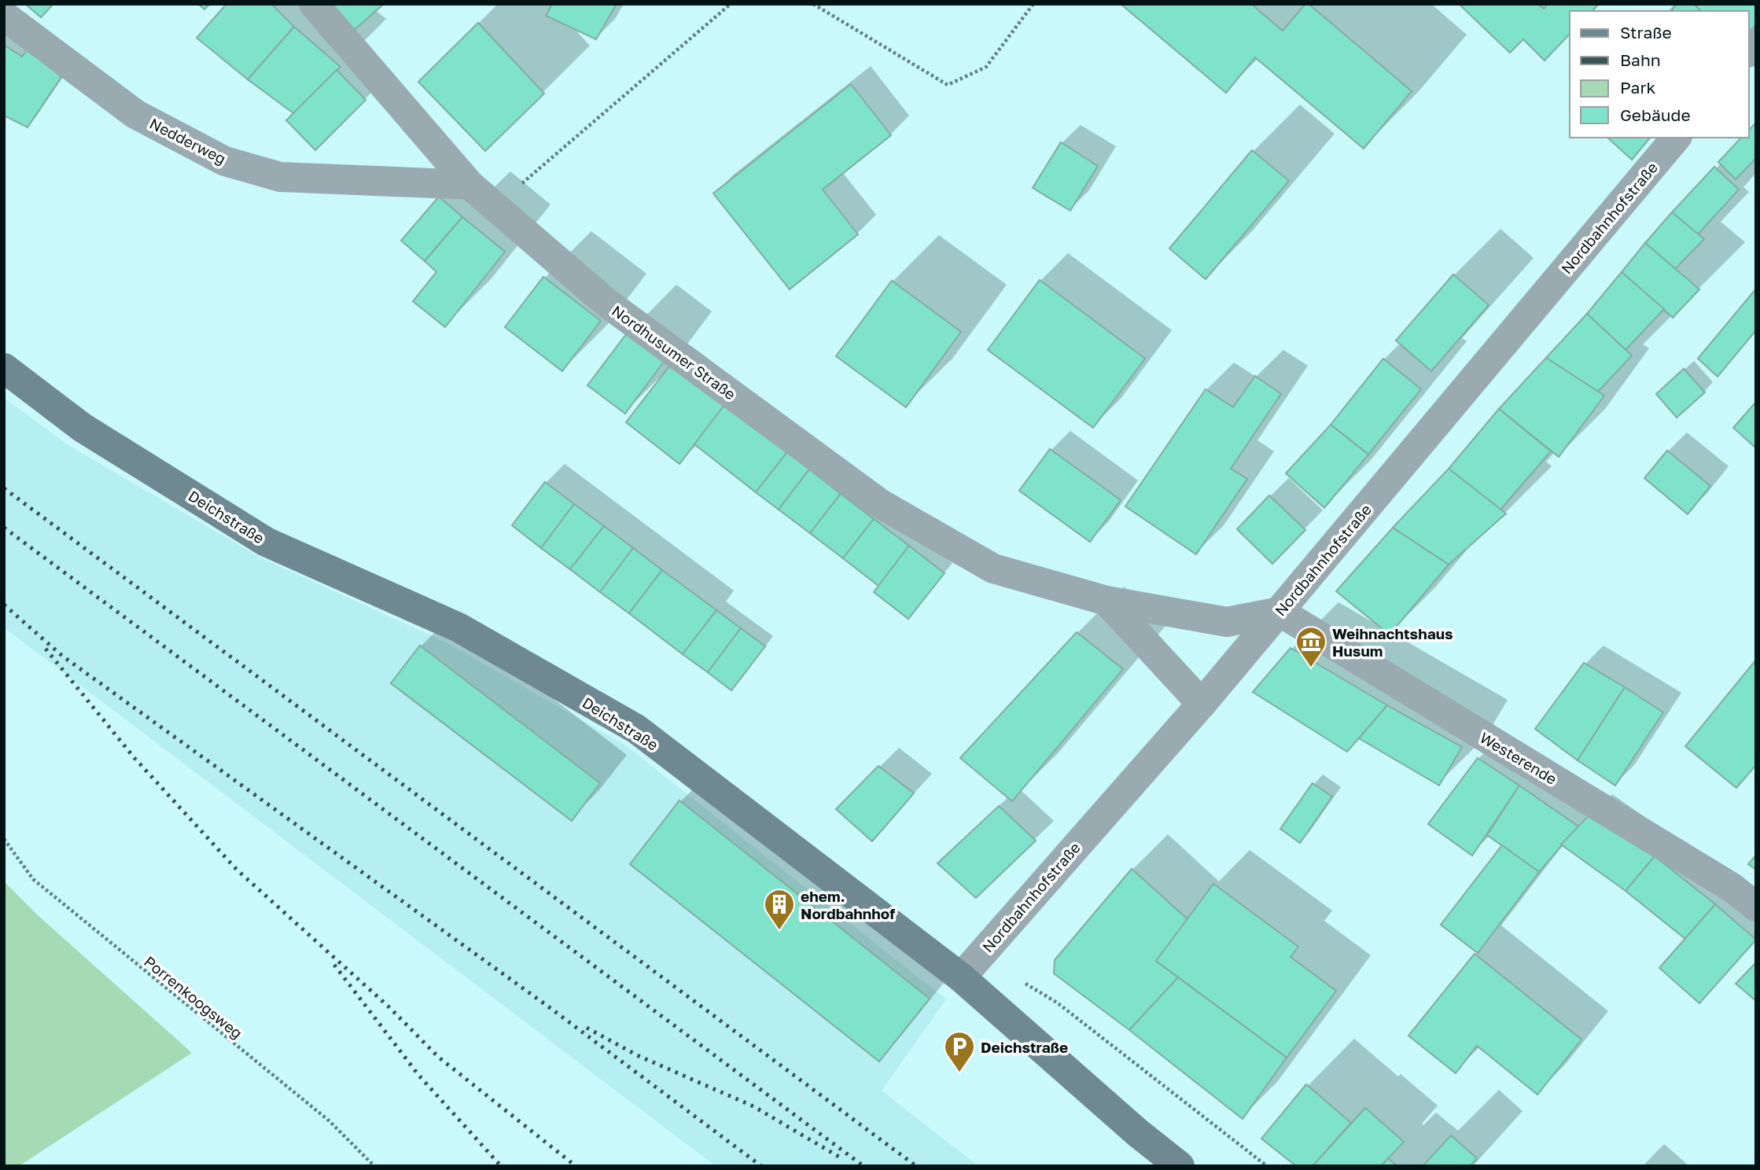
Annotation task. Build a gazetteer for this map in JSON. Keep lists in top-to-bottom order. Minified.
{"streets":{"main road":["Deichstraße"],"street":["Nedderweg","Nordbahnhofstraße","Nordhusumer Straße","Westerende"],"path":["Porrenkoogsweg"]},"crossings":[["Nedderweg","Nordhusumer Straße"],["Nordbahnhofstraße","Nordhusumer Straße"],["Nordbahnhofstraße","Deichstraße"],["Nordbahnhofstraße","Westerende"],["Nordhusumer Straße","Westerende"]],"places":{"museum":["Weihnachtshaus Husum"],"building":["ehem. Nordbahnhof"],"parking":["Deichstraße"]},"legend":["Straße","Bahn","Park","Gebäude"]}
